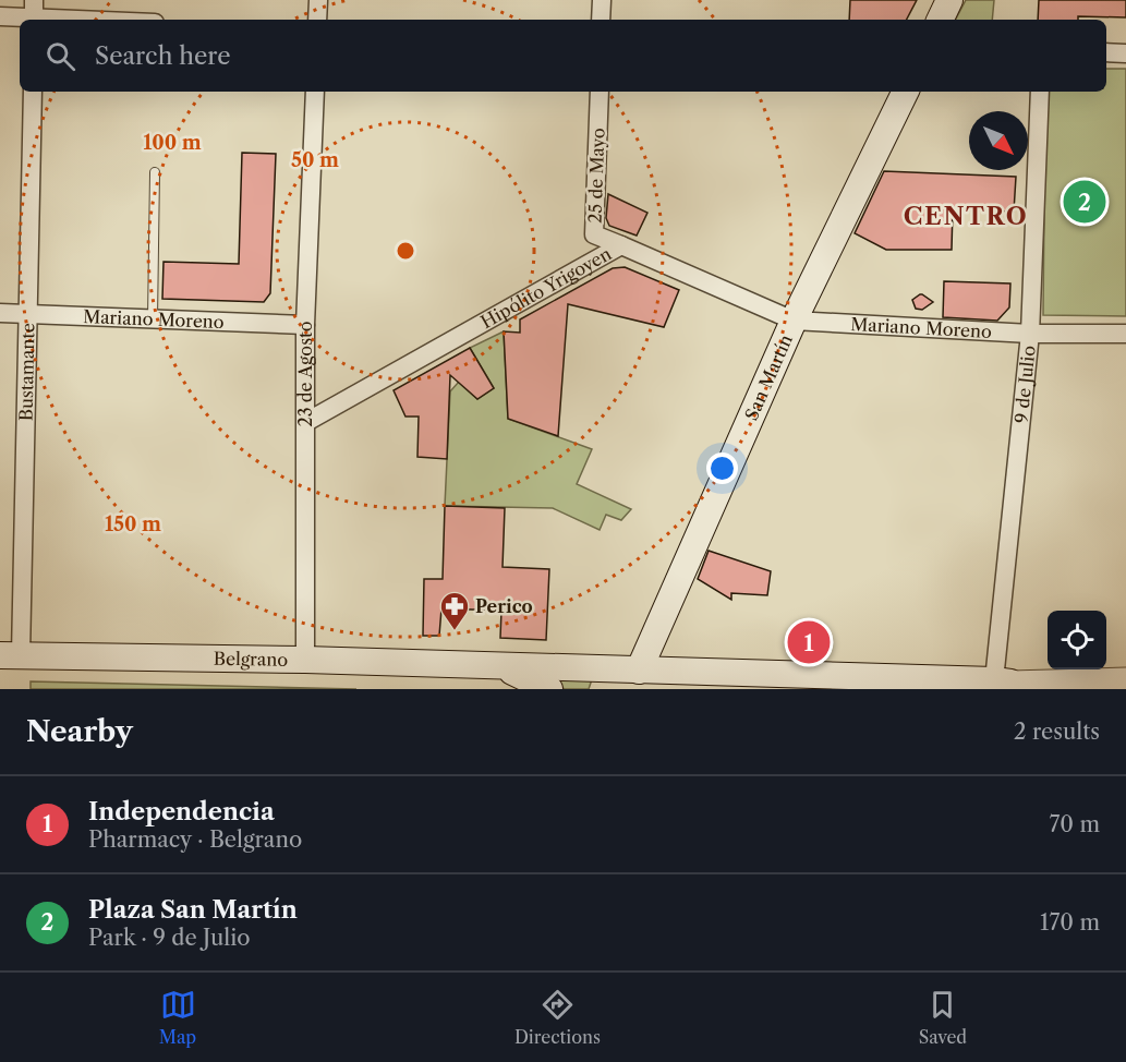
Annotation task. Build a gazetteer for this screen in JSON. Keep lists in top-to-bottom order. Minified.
{"streets":{"main road":["San Martín","Belgrano"],"street":["25 de Mayo","Hipólito Yrigoyen","Mariano Moreno","Bustamante","23 de Agosto","9 de Julio"]},"crossings":[["25 de Mayo","Hipólito Yrigoyen"],["Hipólito Yrigoyen","Mariano Moreno"],["Hipólito Yrigoyen","23 de Agosto"],["Hipólito Yrigoyen","San Martín"],["Mariano Moreno","Bustamante"],["Mariano Moreno","23 de Agosto"],["Mariano Moreno","San Martín"],["Mariano Moreno","9 de Julio"],["Bustamante","Belgrano"],["23 de Agosto","Belgrano"],["San Martín","Belgrano"],["9 de Julio","Belgrano"]],"districts":["CENTRO"],"places":{"pharmacy":["Perico"]},"north":"bottom right","page":{"search":"Search here","pins":["2","1"],"heading":["Nearby","2 results"],"list":[{"mark":"1","name":"Independencia","note":"Pharmacy · Belgrano","value":"70 m"},{"mark":"2","name":"Plaza San Martín","note":"Park · 9 de Julio","value":"170 m"}],"nav":["Map","Directions","Saved"]},"rings":["100 m","50 m","150 m"]}
